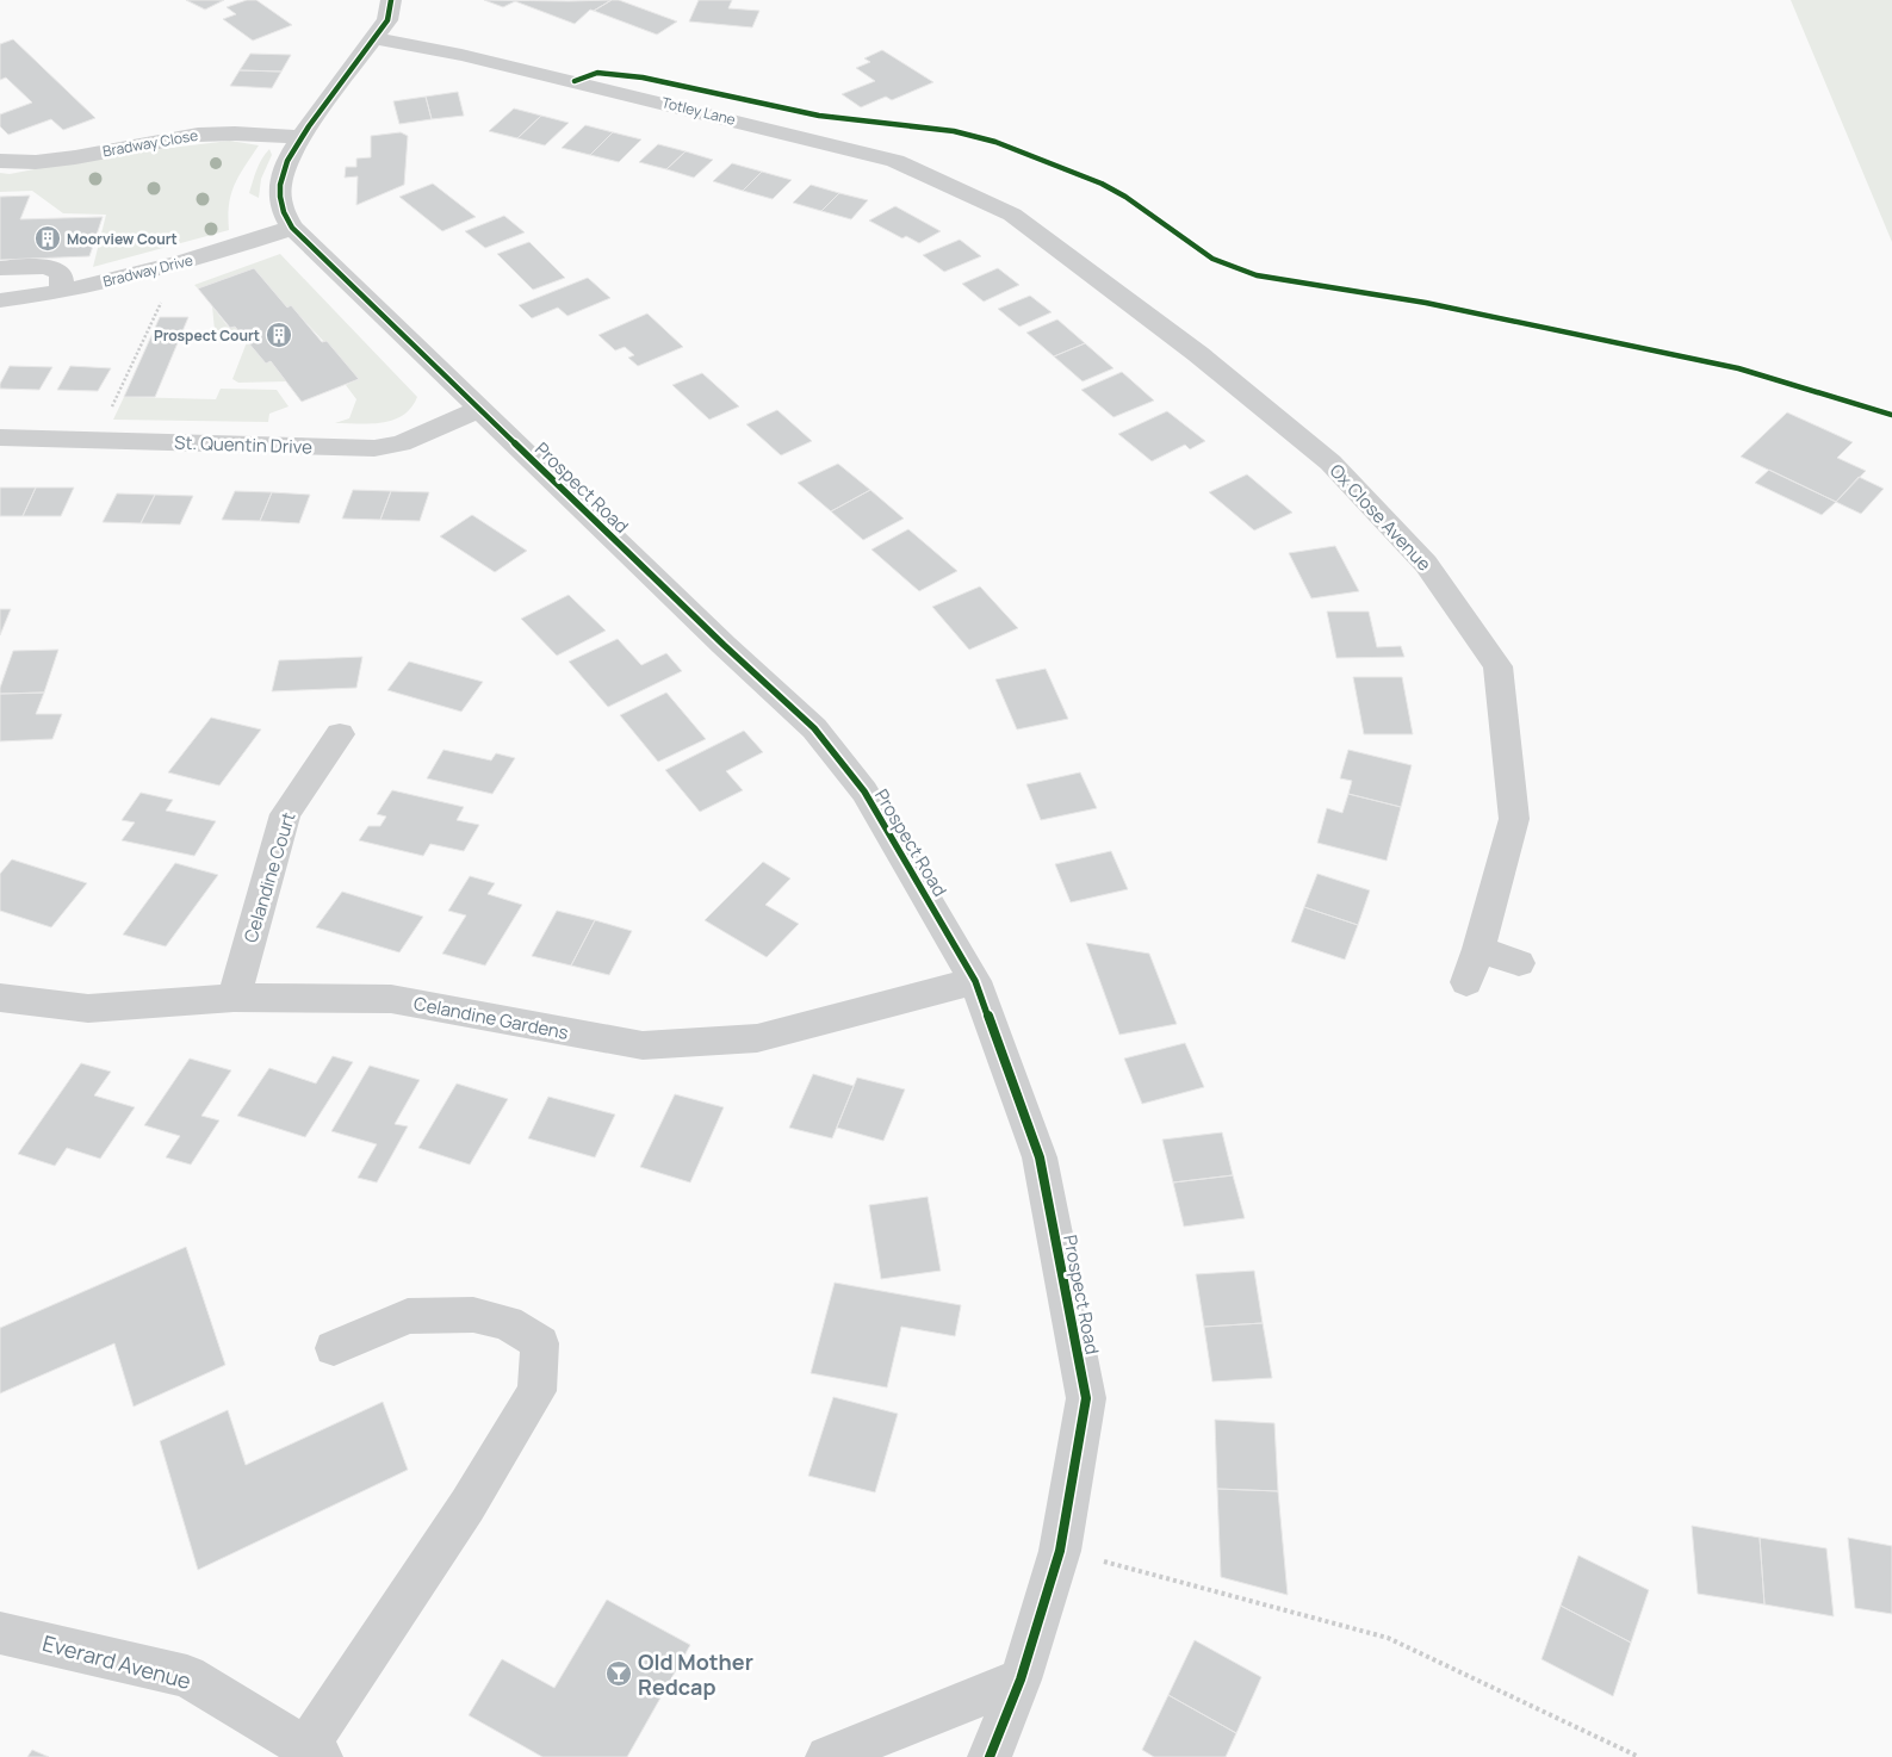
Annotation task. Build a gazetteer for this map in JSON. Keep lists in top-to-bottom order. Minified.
{"streets":{"street":["Totley Lane","Bradway Close","Bradway Drive","St. Quentin Drive","Prospect Road","Ox Close Avenue","Celandine Court","Celandine Gardens","Everard Avenue"]},"crossings":[["Totley Lane","Prospect Road"],["Totley Lane","Ox Close Avenue"],["Bradway Close","Prospect Road"],["Bradway Drive","Prospect Road"],["St. Quentin Drive","Prospect Road"],["Prospect Road","Celandine Gardens"],["Celandine Court","Celandine Gardens"]],"places":{"building":["Moorview Court","Prospect Court"],"bar":["Old Mother Redcap"]}}
